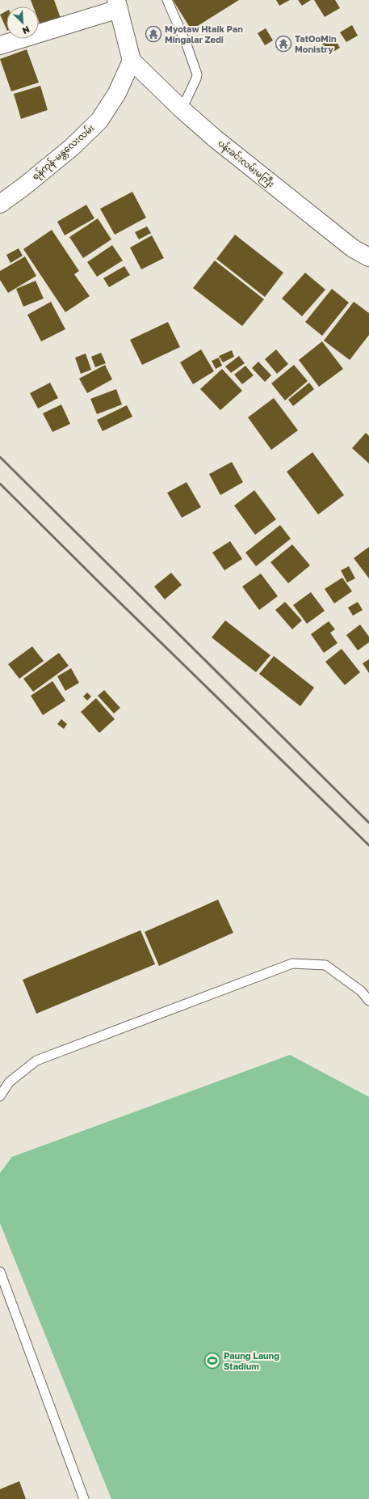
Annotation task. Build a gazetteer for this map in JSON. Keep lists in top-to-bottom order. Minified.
{"streets":{"main road":["ရန်ကုန်-မန္တလေးလမ်း","ပန်းခင်းလမ်းမကြီး"]},"crossings":[["ရန်ကုန်-မန္တလေးလမ်း","ပန်းခင်းလမ်းမကြီး"]],"places":{"temple":["Myotaw Htaik Pan Mingalar Zedi","TatOoMin Monistry"],"sports":["Paung Laung Stadium"]},"north":"bottom right"}
